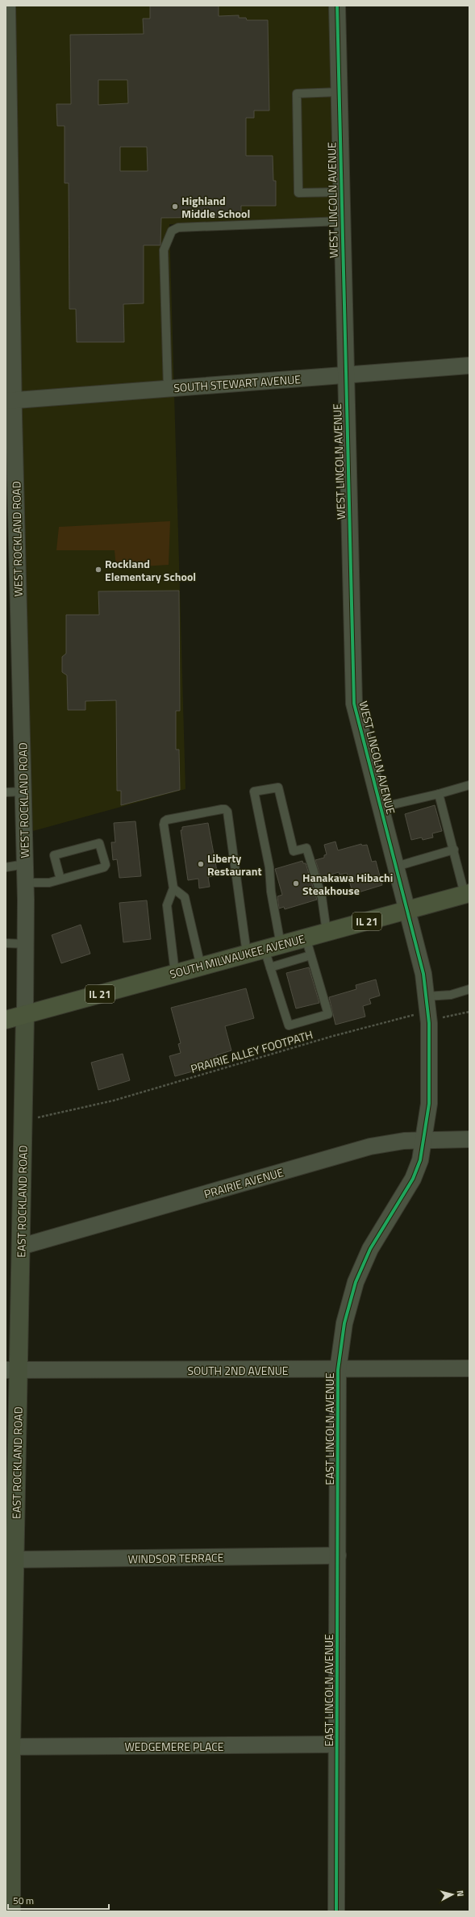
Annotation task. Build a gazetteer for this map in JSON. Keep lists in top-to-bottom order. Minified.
{"streets":{"main road":["IL 21","SOUTH MILWAUKEE AVENUE"],"street":["WEST LINCOLN AVENUE","SOUTH STEWART AVENUE","WEST ROCKLAND ROAD","PRAIRIE AVENUE","EAST ROCKLAND ROAD","SOUTH 2ND AVENUE","EAST LINCOLN AVENUE","WINDSOR TERRACE","WEDGEMERE PLACE"],"path":["PRAIRIE ALLEY FOOTPATH"]},"crossings":[["WEST LINCOLN AVENUE","SOUTH STEWART AVENUE"],["WEST LINCOLN AVENUE","SOUTH MILWAUKEE AVENUE"],["WEST LINCOLN AVENUE","EAST LINCOLN AVENUE"],["SOUTH STEWART AVENUE","WEST ROCKLAND ROAD"],["WEST ROCKLAND ROAD","SOUTH MILWAUKEE AVENUE"],["WEST ROCKLAND ROAD","EAST ROCKLAND ROAD"],["SOUTH MILWAUKEE AVENUE","EAST ROCKLAND ROAD"],["SOUTH MILWAUKEE AVENUE","EAST LINCOLN AVENUE"],["PRAIRIE ALLEY FOOTPATH","EAST LINCOLN AVENUE"],["PRAIRIE AVENUE","EAST ROCKLAND ROAD"],["PRAIRIE AVENUE","EAST LINCOLN AVENUE"],["EAST ROCKLAND ROAD","SOUTH 2ND AVENUE"],["EAST ROCKLAND ROAD","WINDSOR TERRACE"],["EAST ROCKLAND ROAD","WEDGEMERE PLACE"],["SOUTH 2ND AVENUE","EAST LINCOLN AVENUE"],["EAST LINCOLN AVENUE","WINDSOR TERRACE"],["EAST LINCOLN AVENUE","WEDGEMERE PLACE"]],"places":["Highland Middle School","Rockland Elementary School","Liberty Restaurant","Hanakawa Hibachi Steakhouse"],"scale_bar":"50 m","north":"right"}
